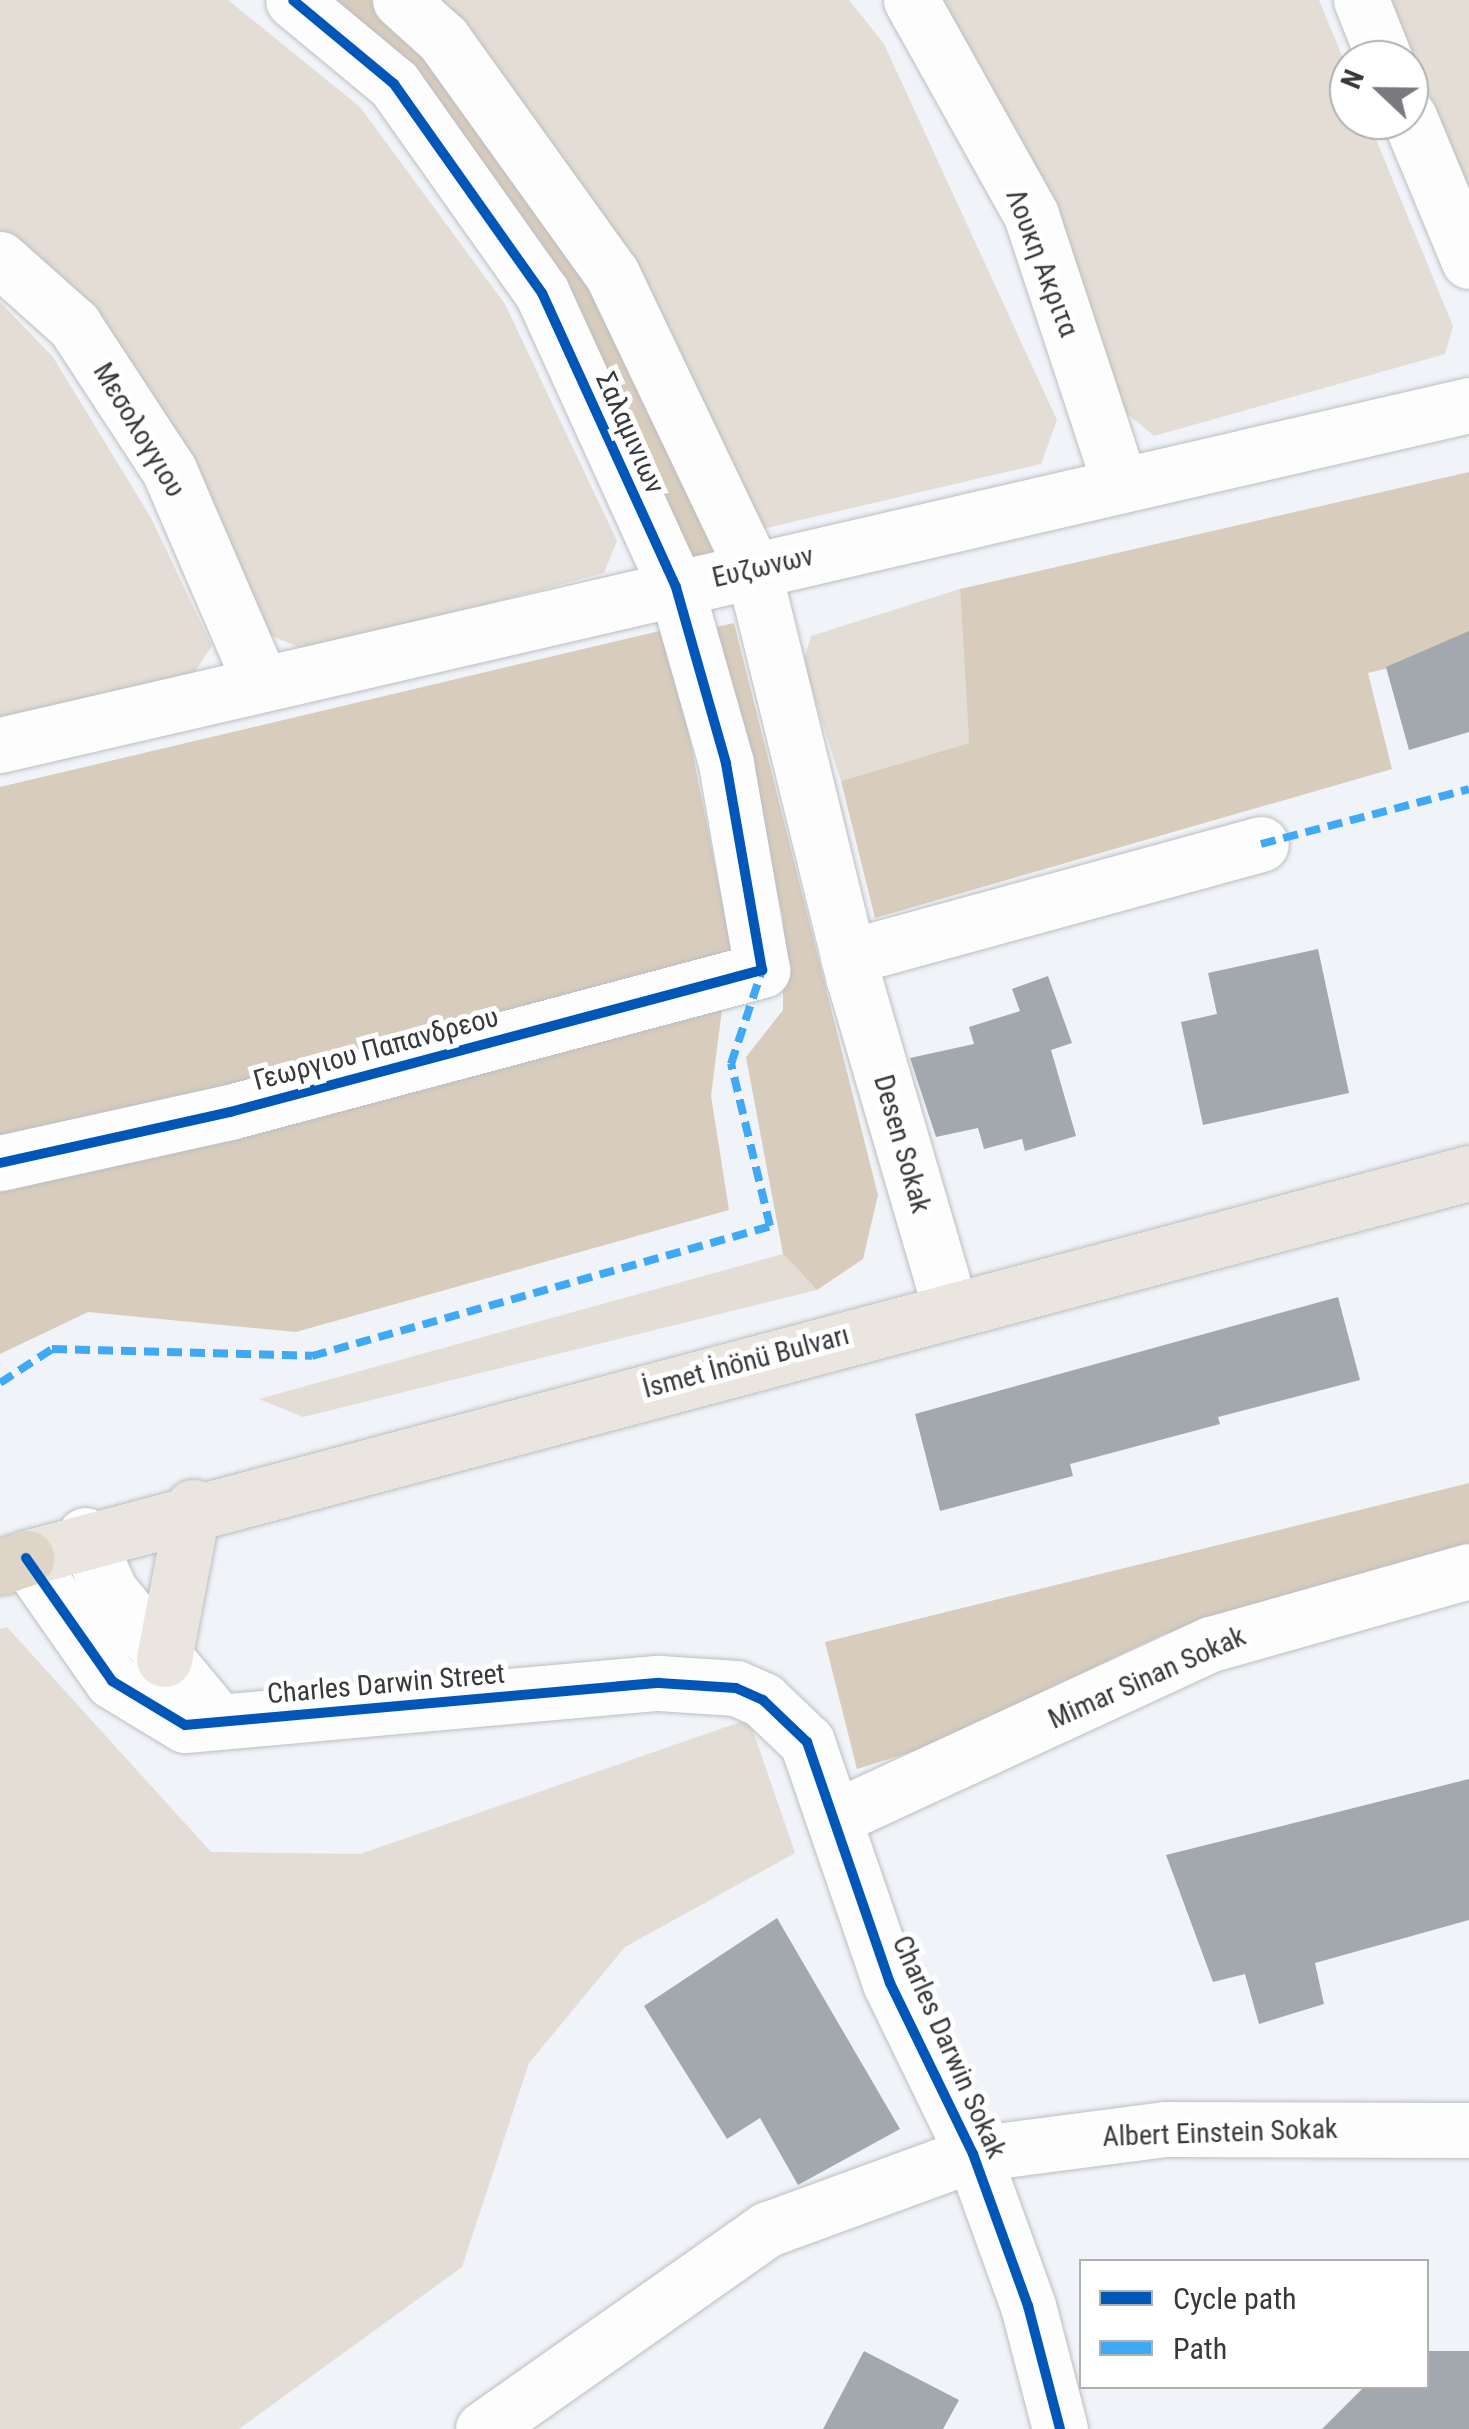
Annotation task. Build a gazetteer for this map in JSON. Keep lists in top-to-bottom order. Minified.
{"streets":{"main road":["İsmet İnönü Bulvarı"],"street":["Λουκη Ακριτα","Μεσολογγιου","Σαλαμινιων","Ευζωνων","Γεωργιου Παπανδρεου","Desen Sokak","Mimar Sinan Sokak","Charles Darwin Street","Charles Darwin Sokak","Albert Einstein Sokak"]},"crossings":[["Λουκη Ακριτα","Ευζωνων"],["Μεσολογγιου","Ευζωνων"],["Σαλαμινιων","Ευζωνων"],["Σαλαμινιων","Γεωργιου Παπανδρεου"],["Σαλαμινιων","Desen Sokak"],["Desen Sokak","İsmet İnönü Bulvarı"],["İsmet İnönü Bulvarı","Charles Darwin Street"],["Mimar Sinan Sokak","Charles Darwin Sokak"],["Charles Darwin Street","Charles Darwin Sokak"],["Charles Darwin Sokak","Albert Einstein Sokak"]],"legend":["Cycle path","Path"],"north":"left"}
